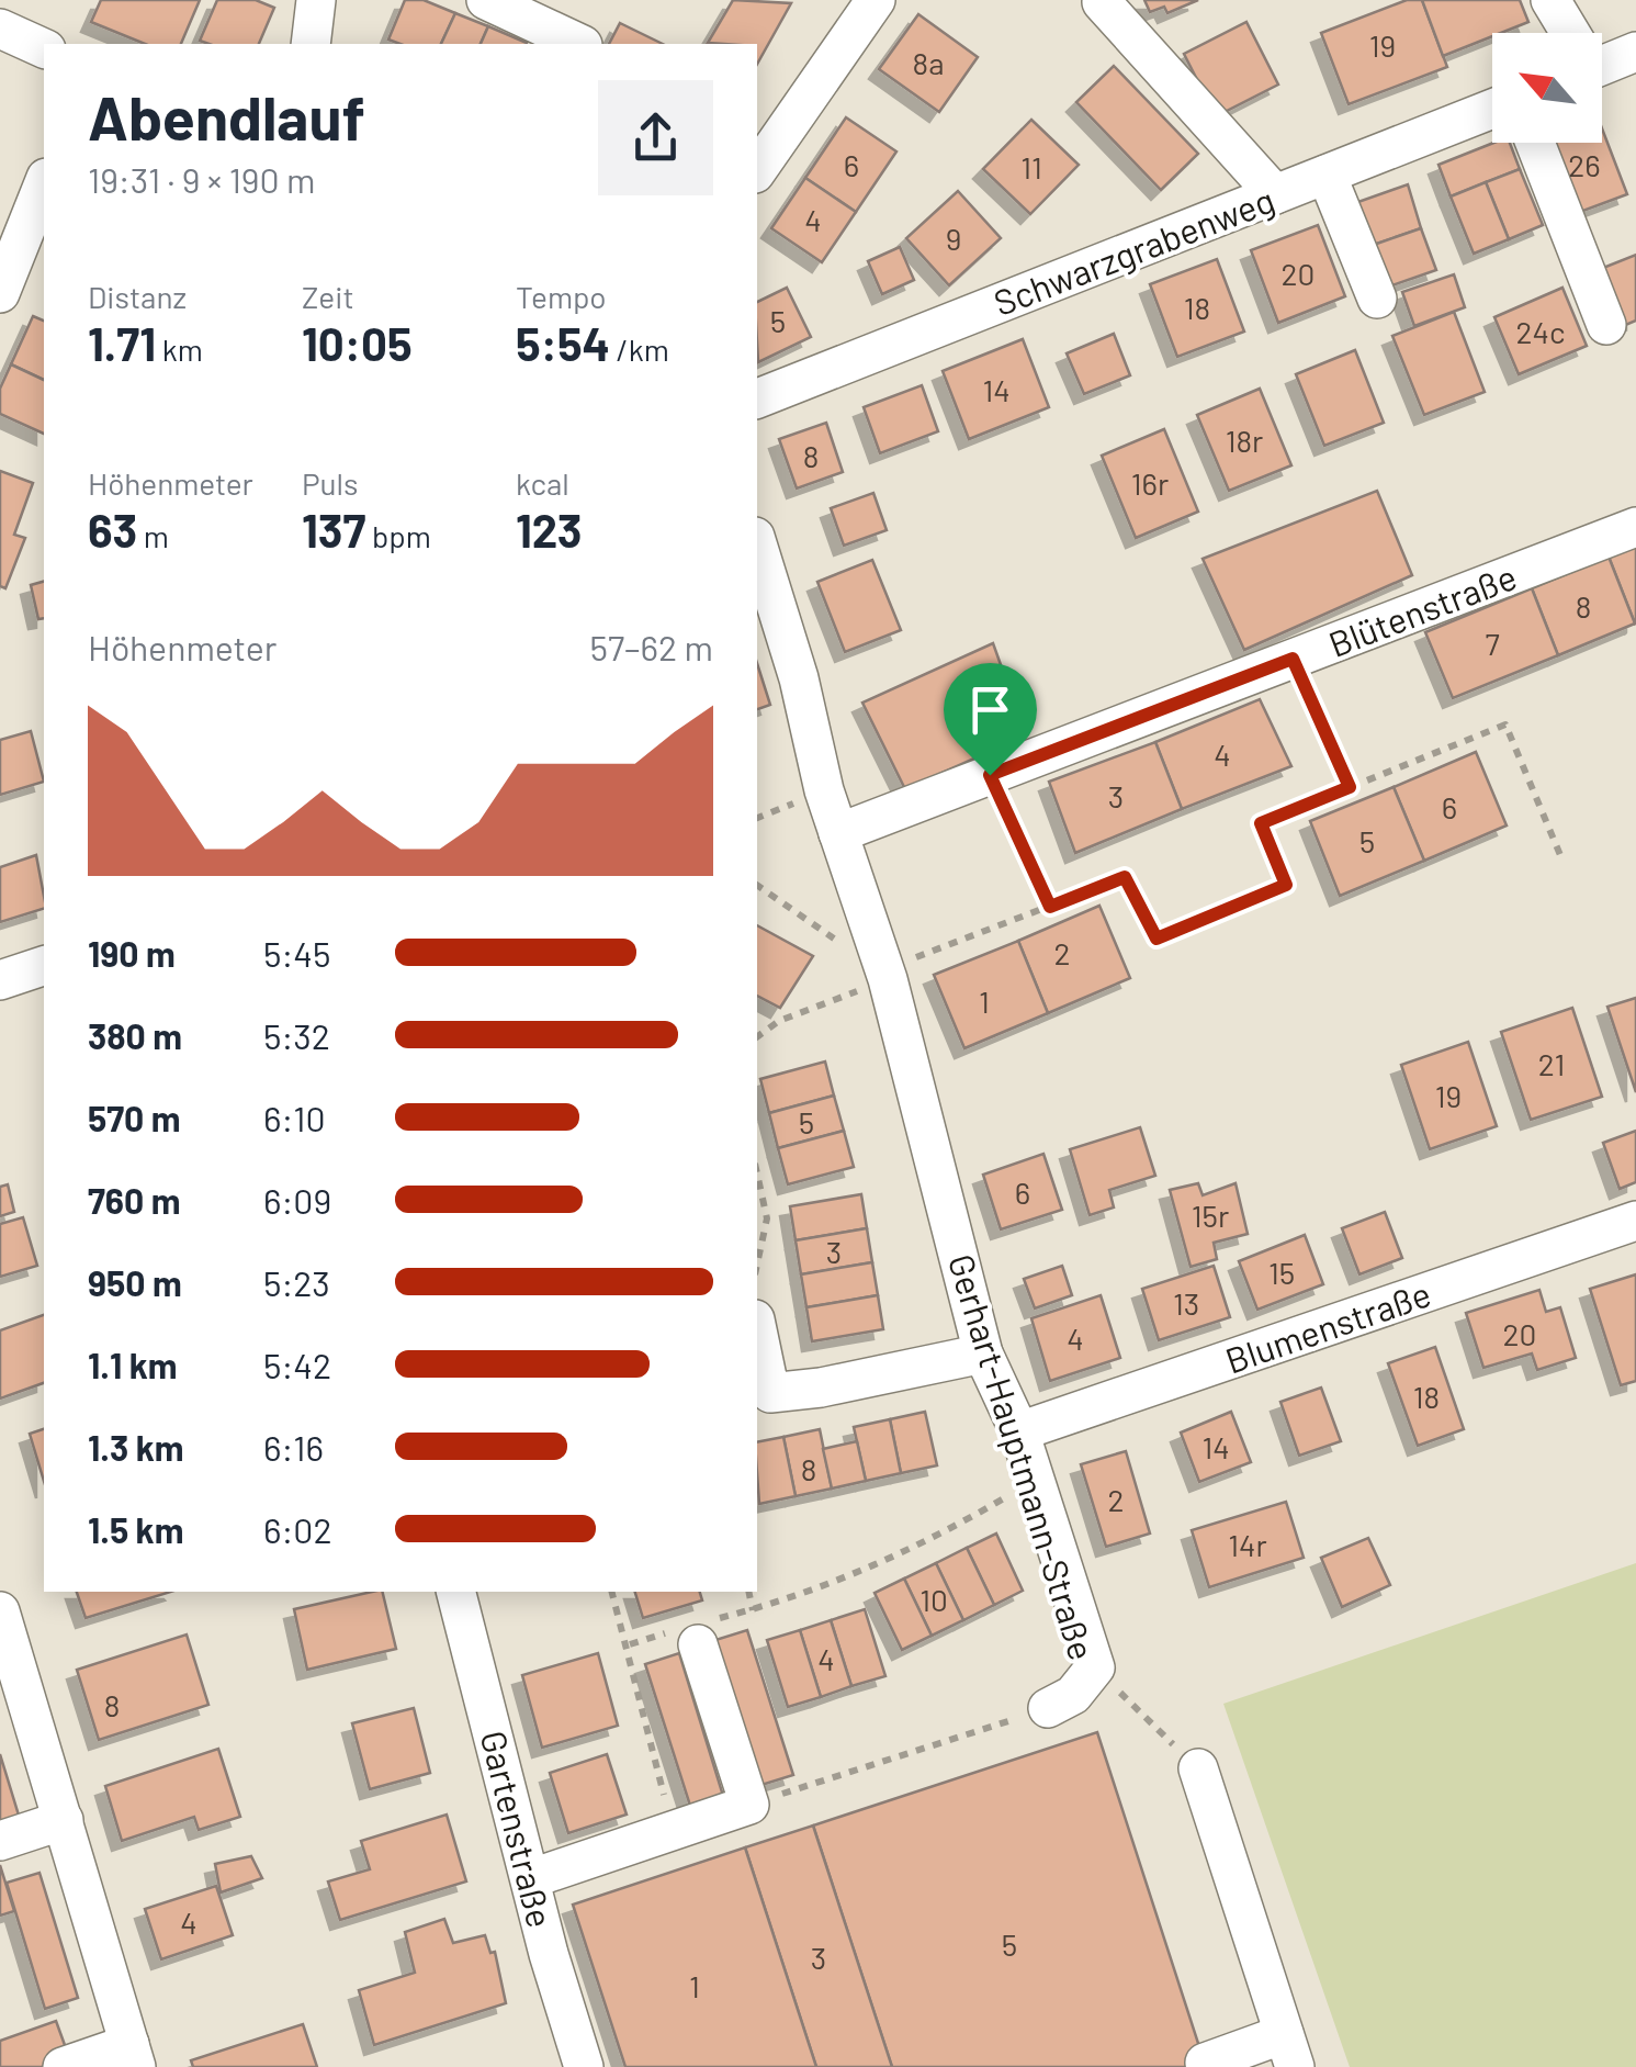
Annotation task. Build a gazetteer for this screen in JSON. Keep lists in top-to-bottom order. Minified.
{"streets":{"street":["Schwarzgrabenweg","Blütenstraße","Blumenstraße","Gerhart-Hauptmann-Straße","Gartenstraße"]},"crossings":[["Blütenstraße","Gerhart-Hauptmann-Straße"],["Blumenstraße","Gerhart-Hauptmann-Straße"]],"house_numbers":["19","8a","6","26","11","4","9","20","18","5","24c","14","18r","8","16r","8","7","4","3","6","5","2","1","21","19","5","6","15r","3","15","13","20","4","18","14","8","2","14r","10","4","8","4","5","3","1"],"north":"top left","page":{"heading":["Abendlauf","19:31 · 9 × 190 m"],"stats":[["Distanz","1.71 km"],["Zeit","10:05"],["Tempo","5:54 /km"],["Höhenmeter","63 m"],["Puls","137 bpm"],["kcal","123"]],"chart":["Höhenmeter","57–62 m"],"list":[{"name":"190 m","note":"5:45"},{"name":"380 m","note":"5:32"},{"name":"570 m","note":"6:10"},{"name":"760 m","note":"6:09"},{"name":"950 m","note":"5:23"},{"name":"1.1 km","note":"5:42"},{"name":"1.3 km","note":"6:16"},{"name":"1.5 km","note":"6:02"}]}}
